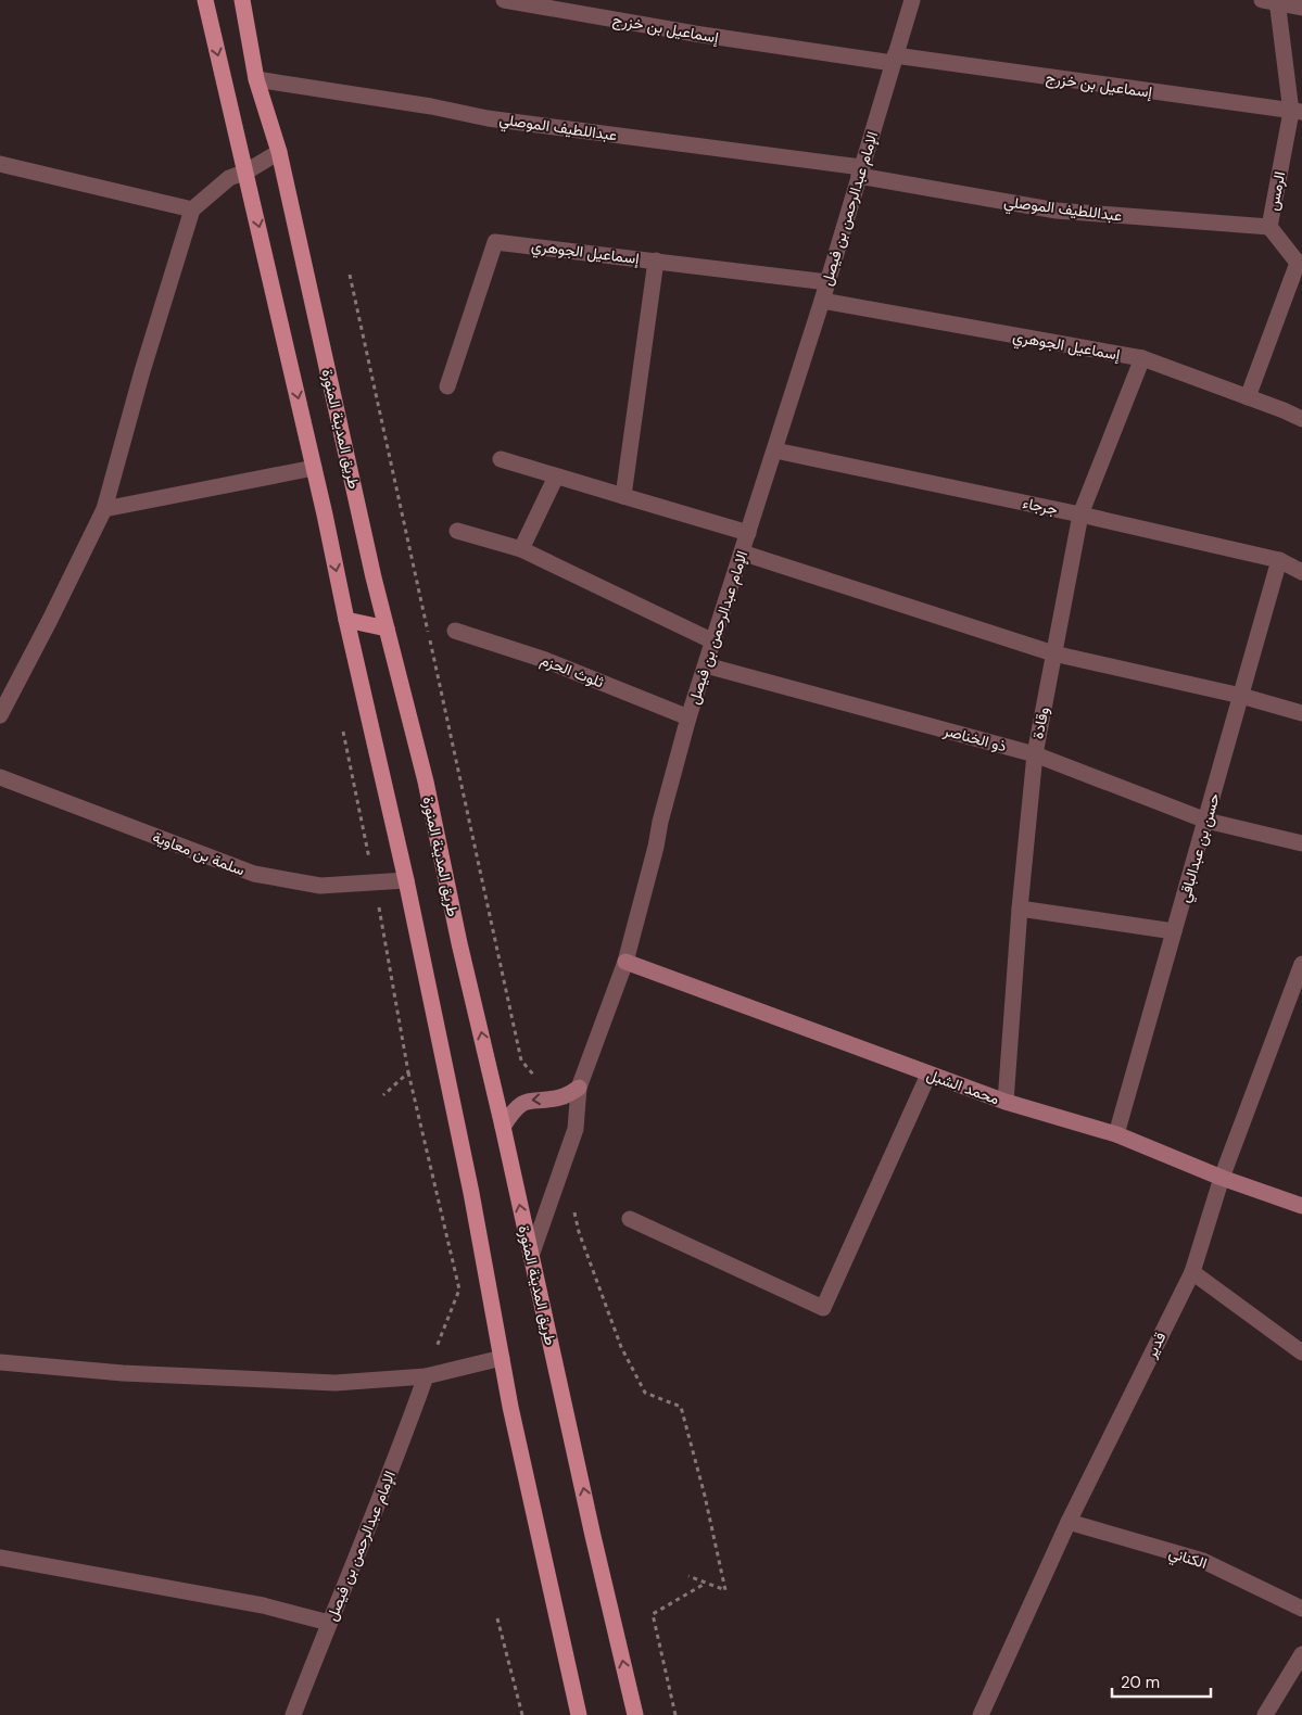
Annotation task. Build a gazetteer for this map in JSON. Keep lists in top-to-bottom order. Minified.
{"streets":{"main road":["طريق المدينة المنورة"],"street":["إسماعيل بن خزرج","عبداللطيف الموصلي","الرمس","الإمام عبدالرحمن بن فيصل","إسماعيل الجوهري","جرجاء","ثلوث الحزم","وقادة","ذو الخناصر","حسن بن عبدالباقي","سلمة بن معاوية","محمد الشبل","قدير","الكناني"]},"crossings":[["إسماعيل بن خزرج","الرمس"],["إسماعيل بن خزرج","الإمام عبدالرحمن بن فيصل"],["عبداللطيف الموصلي","الرمس"],["عبداللطيف الموصلي","الإمام عبدالرحمن بن فيصل"],["عبداللطيف الموصلي","طريق المدينة المنورة"],["الرمس","إسماعيل الجوهري"],["الإمام عبدالرحمن بن فيصل","إسماعيل الجوهري"],["الإمام عبدالرحمن بن فيصل","طريق المدينة المنورة"],["الإمام عبدالرحمن بن فيصل","جرجاء"],["الإمام عبدالرحمن بن فيصل","ثلوث الحزم"],["الإمام عبدالرحمن بن فيصل","ذو الخناصر"],["الإمام عبدالرحمن بن فيصل","محمد الشبل"],["إسماعيل الجوهري","وقادة"],["جرجاء","وقادة"],["جرجاء","حسن بن عبدالباقي"],["وقادة","ذو الخناصر"],["وقادة","محمد الشبل"],["ذو الخناصر","حسن بن عبدالباقي"],["حسن بن عبدالباقي","محمد الشبل"],["محمد الشبل","قدير"],["قدير","الكناني"]],"scale_bar":"20 m"}
